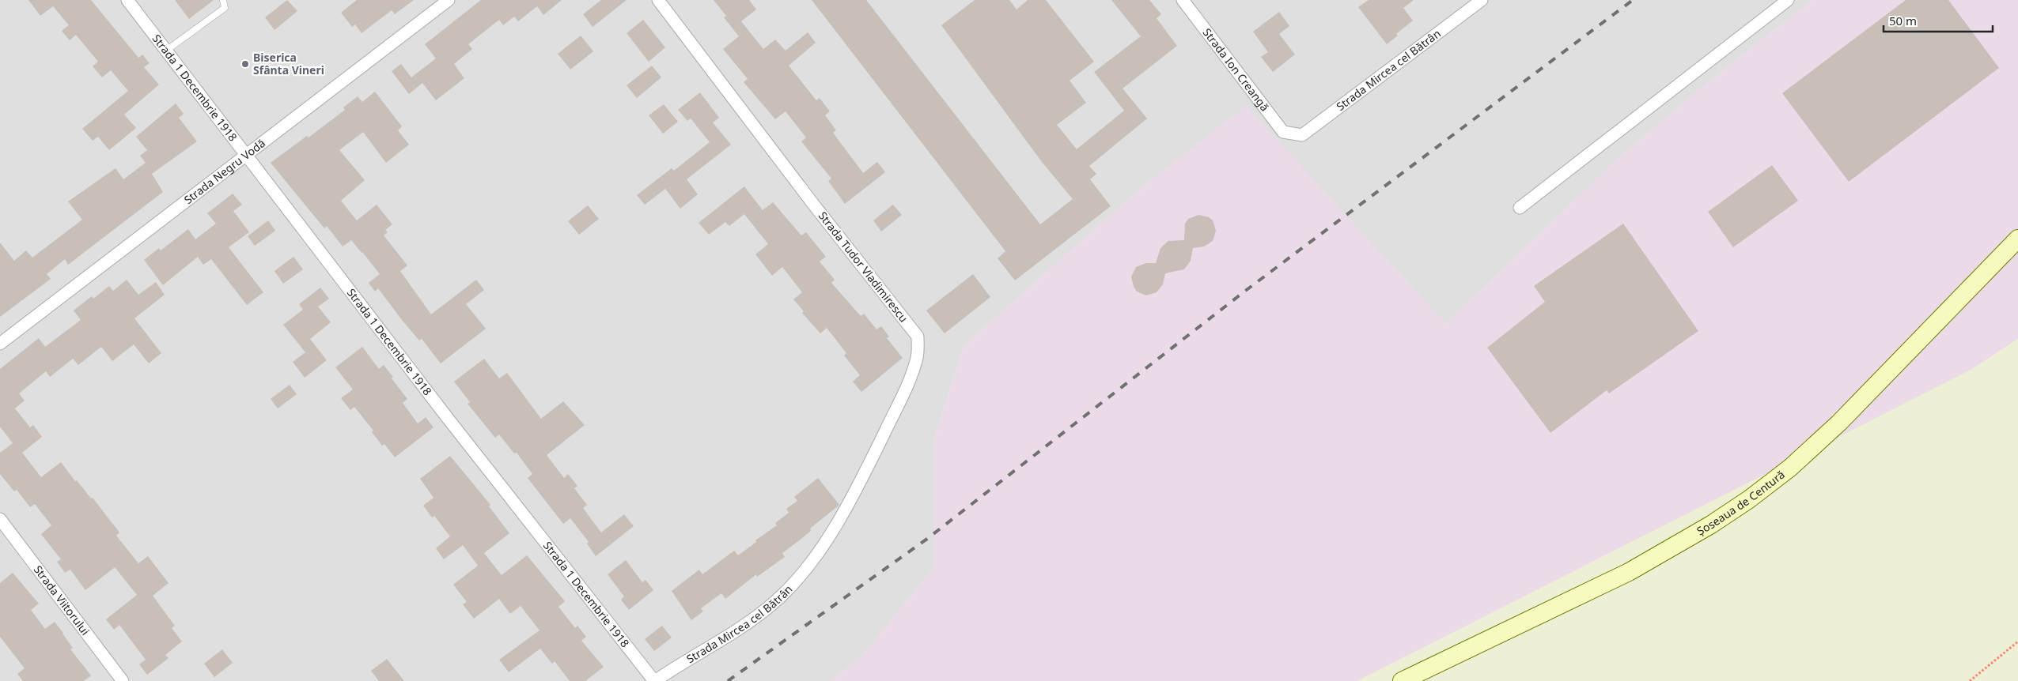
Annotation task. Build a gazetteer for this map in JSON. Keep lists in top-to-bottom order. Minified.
{"streets":{"main road":["Șoseaua de Centură"],"street":["Strada Ion Creangă","Strada Mircea cel Bătrân","Strada 1 Decembrie 1918","Strada Negru Vodă","Strada Tudor Vladimirescu","Strada Viitorului"]},"crossings":[["Strada Ion Creangă","Strada Mircea cel Bătrân"],["Strada Mircea cel Bătrân","Strada 1 Decembrie 1918"],["Strada Mircea cel Bătrân","Strada Tudor Vladimirescu"],["Strada 1 Decembrie 1918","Strada Negru Vodă"]],"places":["Biserica Sfânta Vineri"],"scale_bar":"50 m"}
